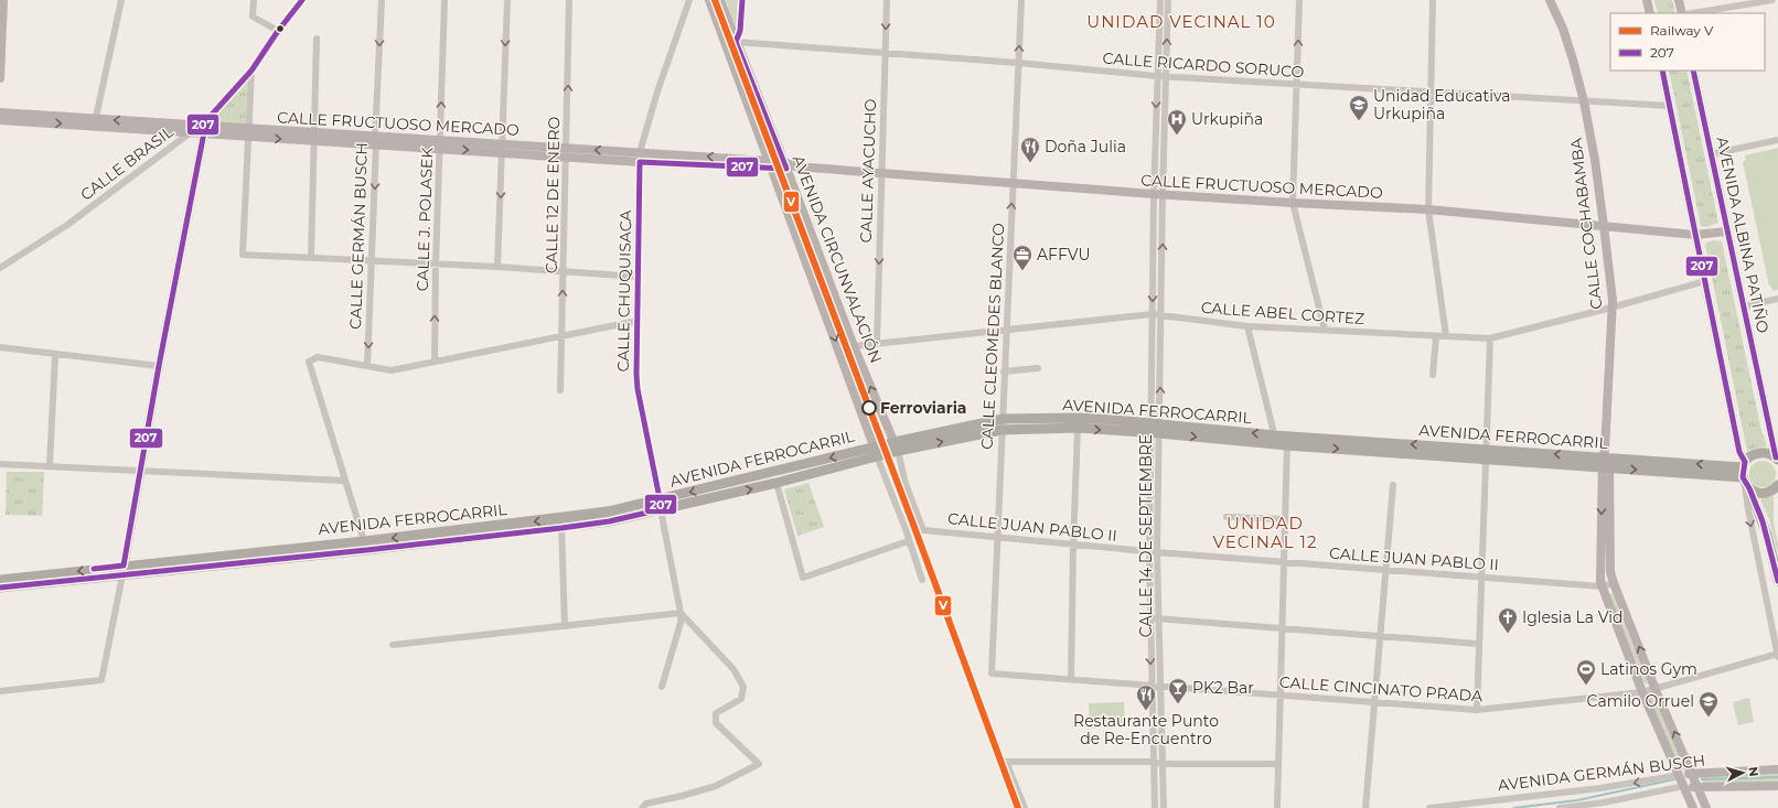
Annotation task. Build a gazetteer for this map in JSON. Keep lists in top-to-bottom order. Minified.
{"streets":{"highway":["AVENIDA FERROCARRIL"],"main road":["CALLE FRUCTUOSO MERCADO","CALLE COCHABAMBA","AVENIDA ALBINA PATIÑO","AVENIDA CIRCUNVALACIÓN","AVENIDA GERMÁN BUSCH"],"street":["CALLE RICARDO SORUCO","CALLE BRASIL","CALLE AYACUCHO","CALLE 12 DE ENERO","CALLE J. POLASEK","CALLE GERMÁN BUSCH","CALLE CHUQUISACA","CALLE ABEL CORTEZ","CALLE CLEOMEDES BLANCO","CALLE JUAN PABLO II","CALLE 14 DE SEPTIEMBRE","CALLE CINCINATO PRADA"]},"crossings":[["CALLE RICARDO SORUCO","CALLE AYACUCHO"],["CALLE RICARDO SORUCO","CALLE COCHABAMBA"],["CALLE RICARDO SORUCO","AVENIDA CIRCUNVALACIÓN"],["CALLE RICARDO SORUCO","CALLE CLEOMEDES BLANCO"],["CALLE RICARDO SORUCO","CALLE 14 DE SEPTIEMBRE"],["CALLE FRUCTUOSO MERCADO","CALLE BRASIL"],["CALLE FRUCTUOSO MERCADO","CALLE AYACUCHO"],["CALLE FRUCTUOSO MERCADO","CALLE 12 DE ENERO"],["CALLE FRUCTUOSO MERCADO","CALLE J. POLASEK"],["CALLE FRUCTUOSO MERCADO","CALLE COCHABAMBA"],["CALLE FRUCTUOSO MERCADO","AVENIDA ALBINA PATIÑO"],["CALLE FRUCTUOSO MERCADO","CALLE GERMÁN BUSCH"],["CALLE FRUCTUOSO MERCADO","AVENIDA CIRCUNVALACIÓN"],["CALLE FRUCTUOSO MERCADO","CALLE CHUQUISACA"],["CALLE FRUCTUOSO MERCADO","CALLE CLEOMEDES BLANCO"],["CALLE FRUCTUOSO MERCADO","CALLE 14 DE SEPTIEMBRE"],["CALLE AYACUCHO","CALLE ABEL CORTEZ"],["CALLE COCHABAMBA","CALLE ABEL CORTEZ"],["CALLE COCHABAMBA","AVENIDA FERROCARRIL"],["AVENIDA CIRCUNVALACIÓN","CALLE ABEL CORTEZ"],["AVENIDA CIRCUNVALACIÓN","AVENIDA FERROCARRIL"],["AVENIDA CIRCUNVALACIÓN","CALLE JUAN PABLO II"],["CALLE CHUQUISACA","AVENIDA FERROCARRIL"],["CALLE ABEL CORTEZ","CALLE CLEOMEDES BLANCO"],["CALLE ABEL CORTEZ","CALLE 14 DE SEPTIEMBRE"],["CALLE CLEOMEDES BLANCO","AVENIDA FERROCARRIL"],["CALLE CLEOMEDES BLANCO","CALLE JUAN PABLO II"],["CALLE CLEOMEDES BLANCO","CALLE CINCINATO PRADA"],["AVENIDA FERROCARRIL","CALLE 14 DE SEPTIEMBRE"],["CALLE JUAN PABLO II","CALLE 14 DE SEPTIEMBRE"],["CALLE 14 DE SEPTIEMBRE","CALLE CINCINATO PRADA"]],"one_way":["CALLE AYACUCHO","CALLE 12 DE ENERO","CALLE J. POLASEK","CALLE GERMÁN BUSCH","AVENIDA GERMÁN BUSCH"],"districts":["UNIDAD VECINAL 10","UNIDAD VECINAL 12"],"places":{"school or university":["Unidad Educativa Urkupiña","Camilo Orruel"],"hospital":["Urkupiña"],"restaurant":["Doña Julia","Restaurante Punto de Re-Encuentro"],"office":["AFFVU"],"other":["Ferroviaria"],"church":["Iglesia La Vid"],"sports":["Latinos Gym"],"bar":["PK2 Bar"]},"lines":["rail line V","transit line 207"],"legend":["Railway V","207"],"north":"right"}
